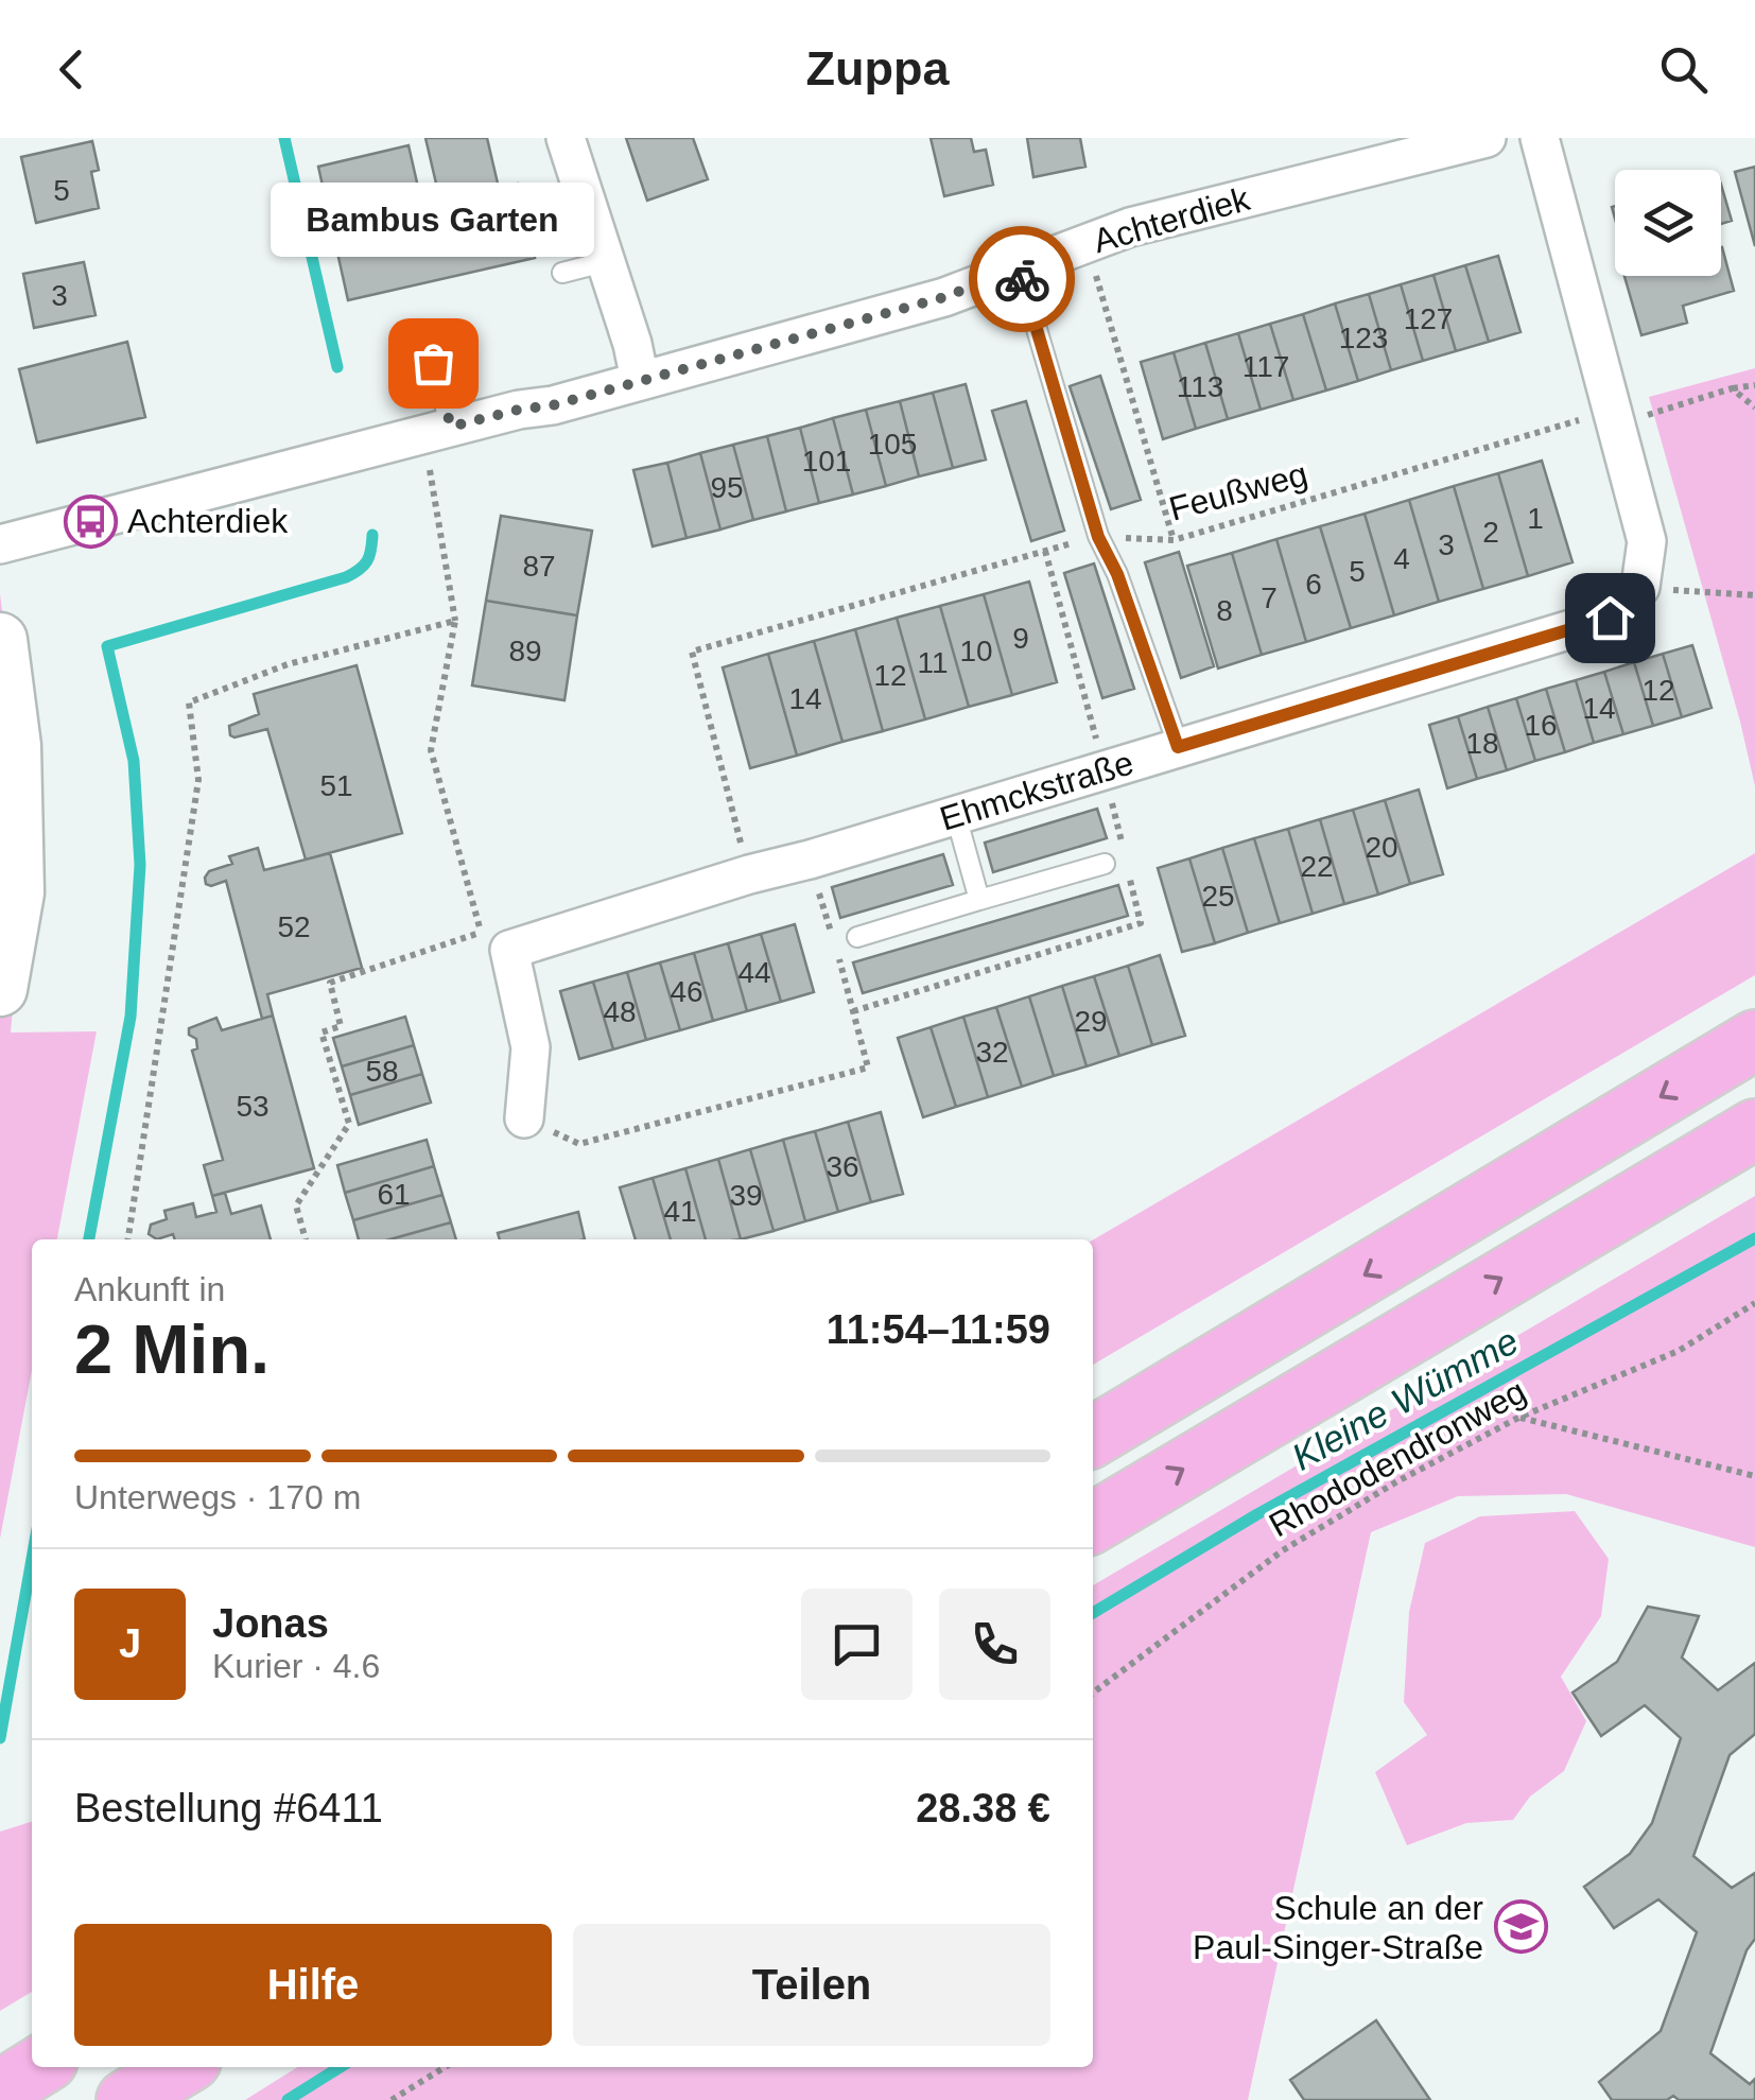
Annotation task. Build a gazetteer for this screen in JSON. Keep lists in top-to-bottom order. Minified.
{"streets":{"street":["Achterdiek","Ehmckstraße"],"path":["Feußweg","Rhododendronweg"]},"crossings":[["Feußweg","Ehmckstraße"]],"water":["Kleine Wümme"],"places":{"other":["Bambus Garten"],"bus stop":["Achterdiek"],"school or university":["Schule an der Paul-Singer-Straße"]},"house_numbers":["5","3","127","123","117","113","105","101","95","1","2","3","4","87","5","6","7","8","9","89","10","11","12","12","14","14","16","18","51","20","22","25","52","44","46","48","29","32","58","53","36","61","39","41"],"page":{"header":"Zuppa","bubble":"Bambus Garten","heading":["2 Min.","Ankunft in","11:54–11:59"],"panel":["Jonas","Kurier · 4.6","Bestellung #6411","28.38 €"],"bar":"Unterwegs · 170 m","round":"J","buttons":["Hilfe","Teilen"]}}
